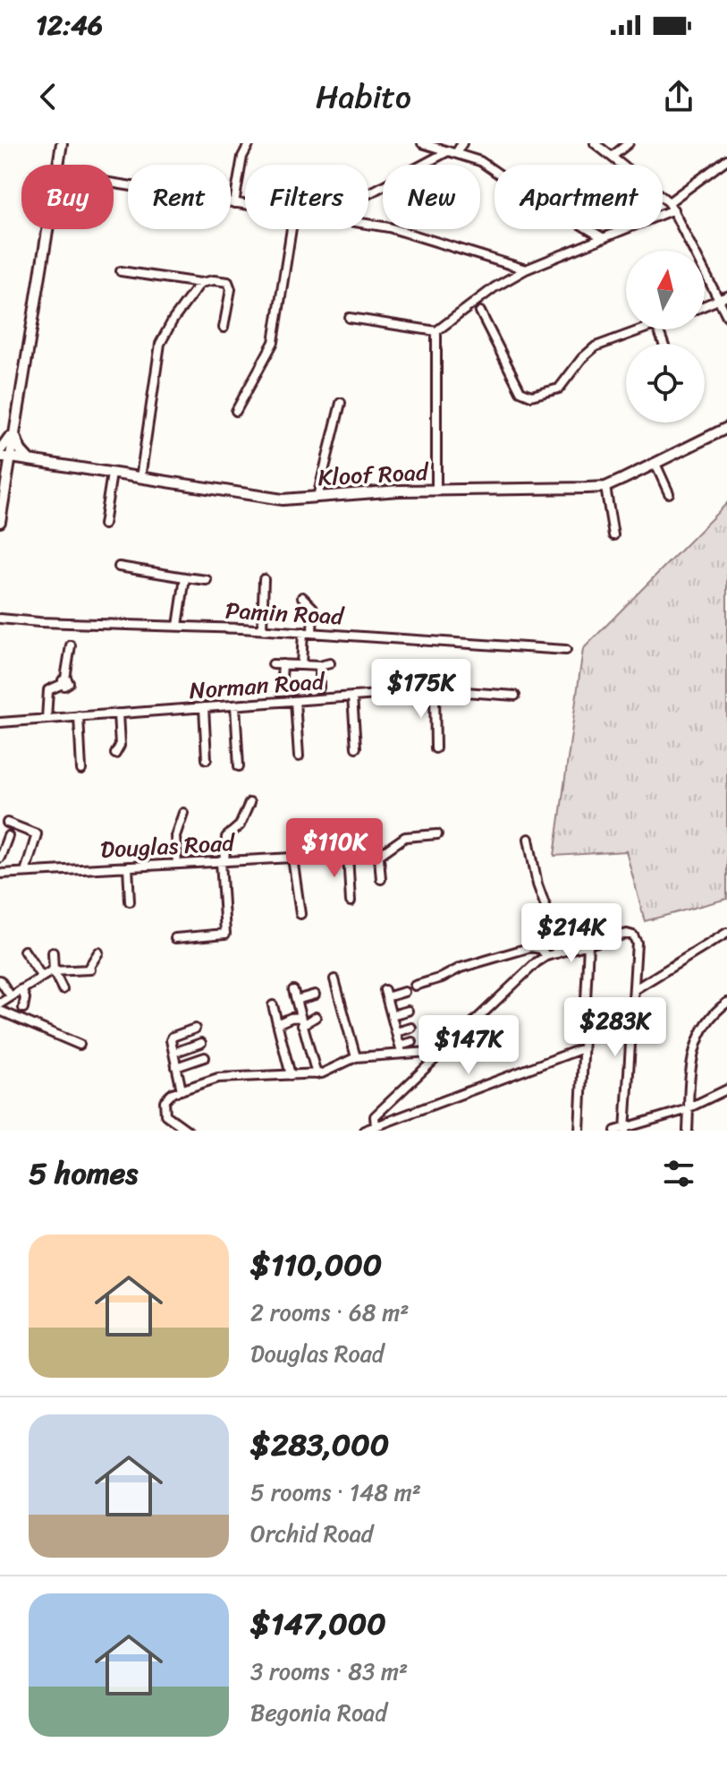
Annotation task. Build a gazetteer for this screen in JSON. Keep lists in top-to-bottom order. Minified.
{"streets":{"main road":["Kloof Road"],"street":["Pamin Road","Norman Road","Douglas Road"]},"north":"top","page":{"status":"12:46","header":"Habito","chip":["Buy","Rent","Filters","New","Apartment"],"price":["$175K","$110K","$214K","$283K","$147K"],"heading":"5 homes","list":[{"name":"$110,000","note":"2 rooms · 68 m² · Douglas Road"},{"name":"$283,000","note":"5 rooms · 148 m² · Orchid Road"},{"name":"$147,000","note":"3 rooms · 83 m² · Begonia Road"}]}}
